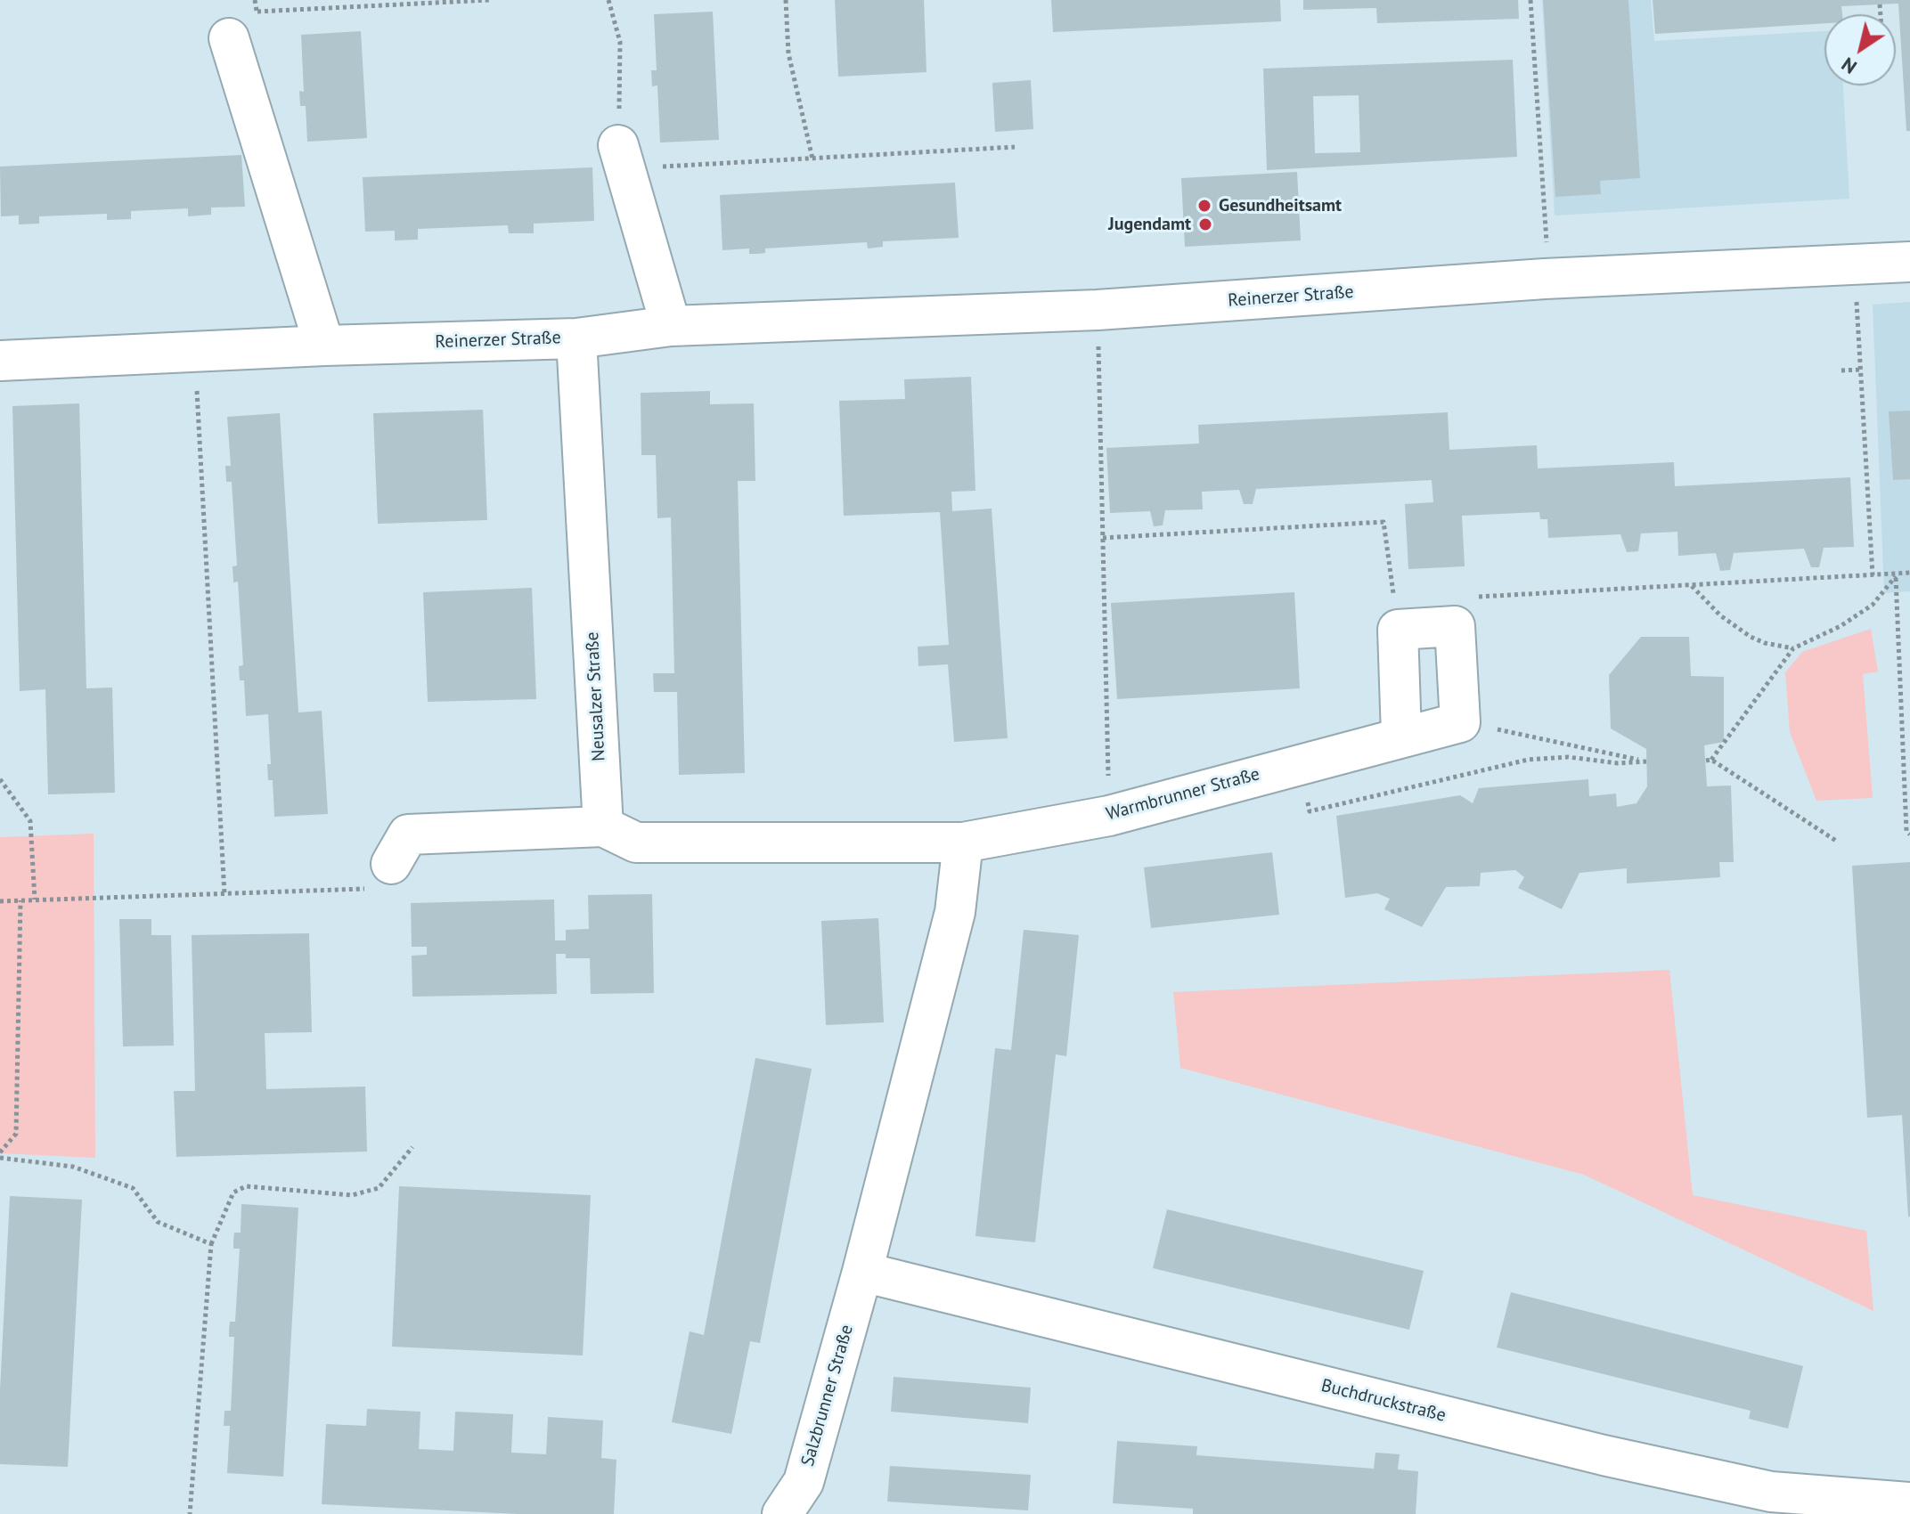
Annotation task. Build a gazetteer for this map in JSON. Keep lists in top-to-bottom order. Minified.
{"streets":{"street":["Reinerzer Straße","Neusalzer Straße","Warmbrunner Straße","Salzbrunner Straße","Buchdruckstraße"]},"crossings":[["Reinerzer Straße","Neusalzer Straße"],["Neusalzer Straße","Warmbrunner Straße"],["Salzbrunner Straße","Buchdruckstraße"]],"places":["Gesundheitsamt","Jugendamt"],"north":"bottom left"}
